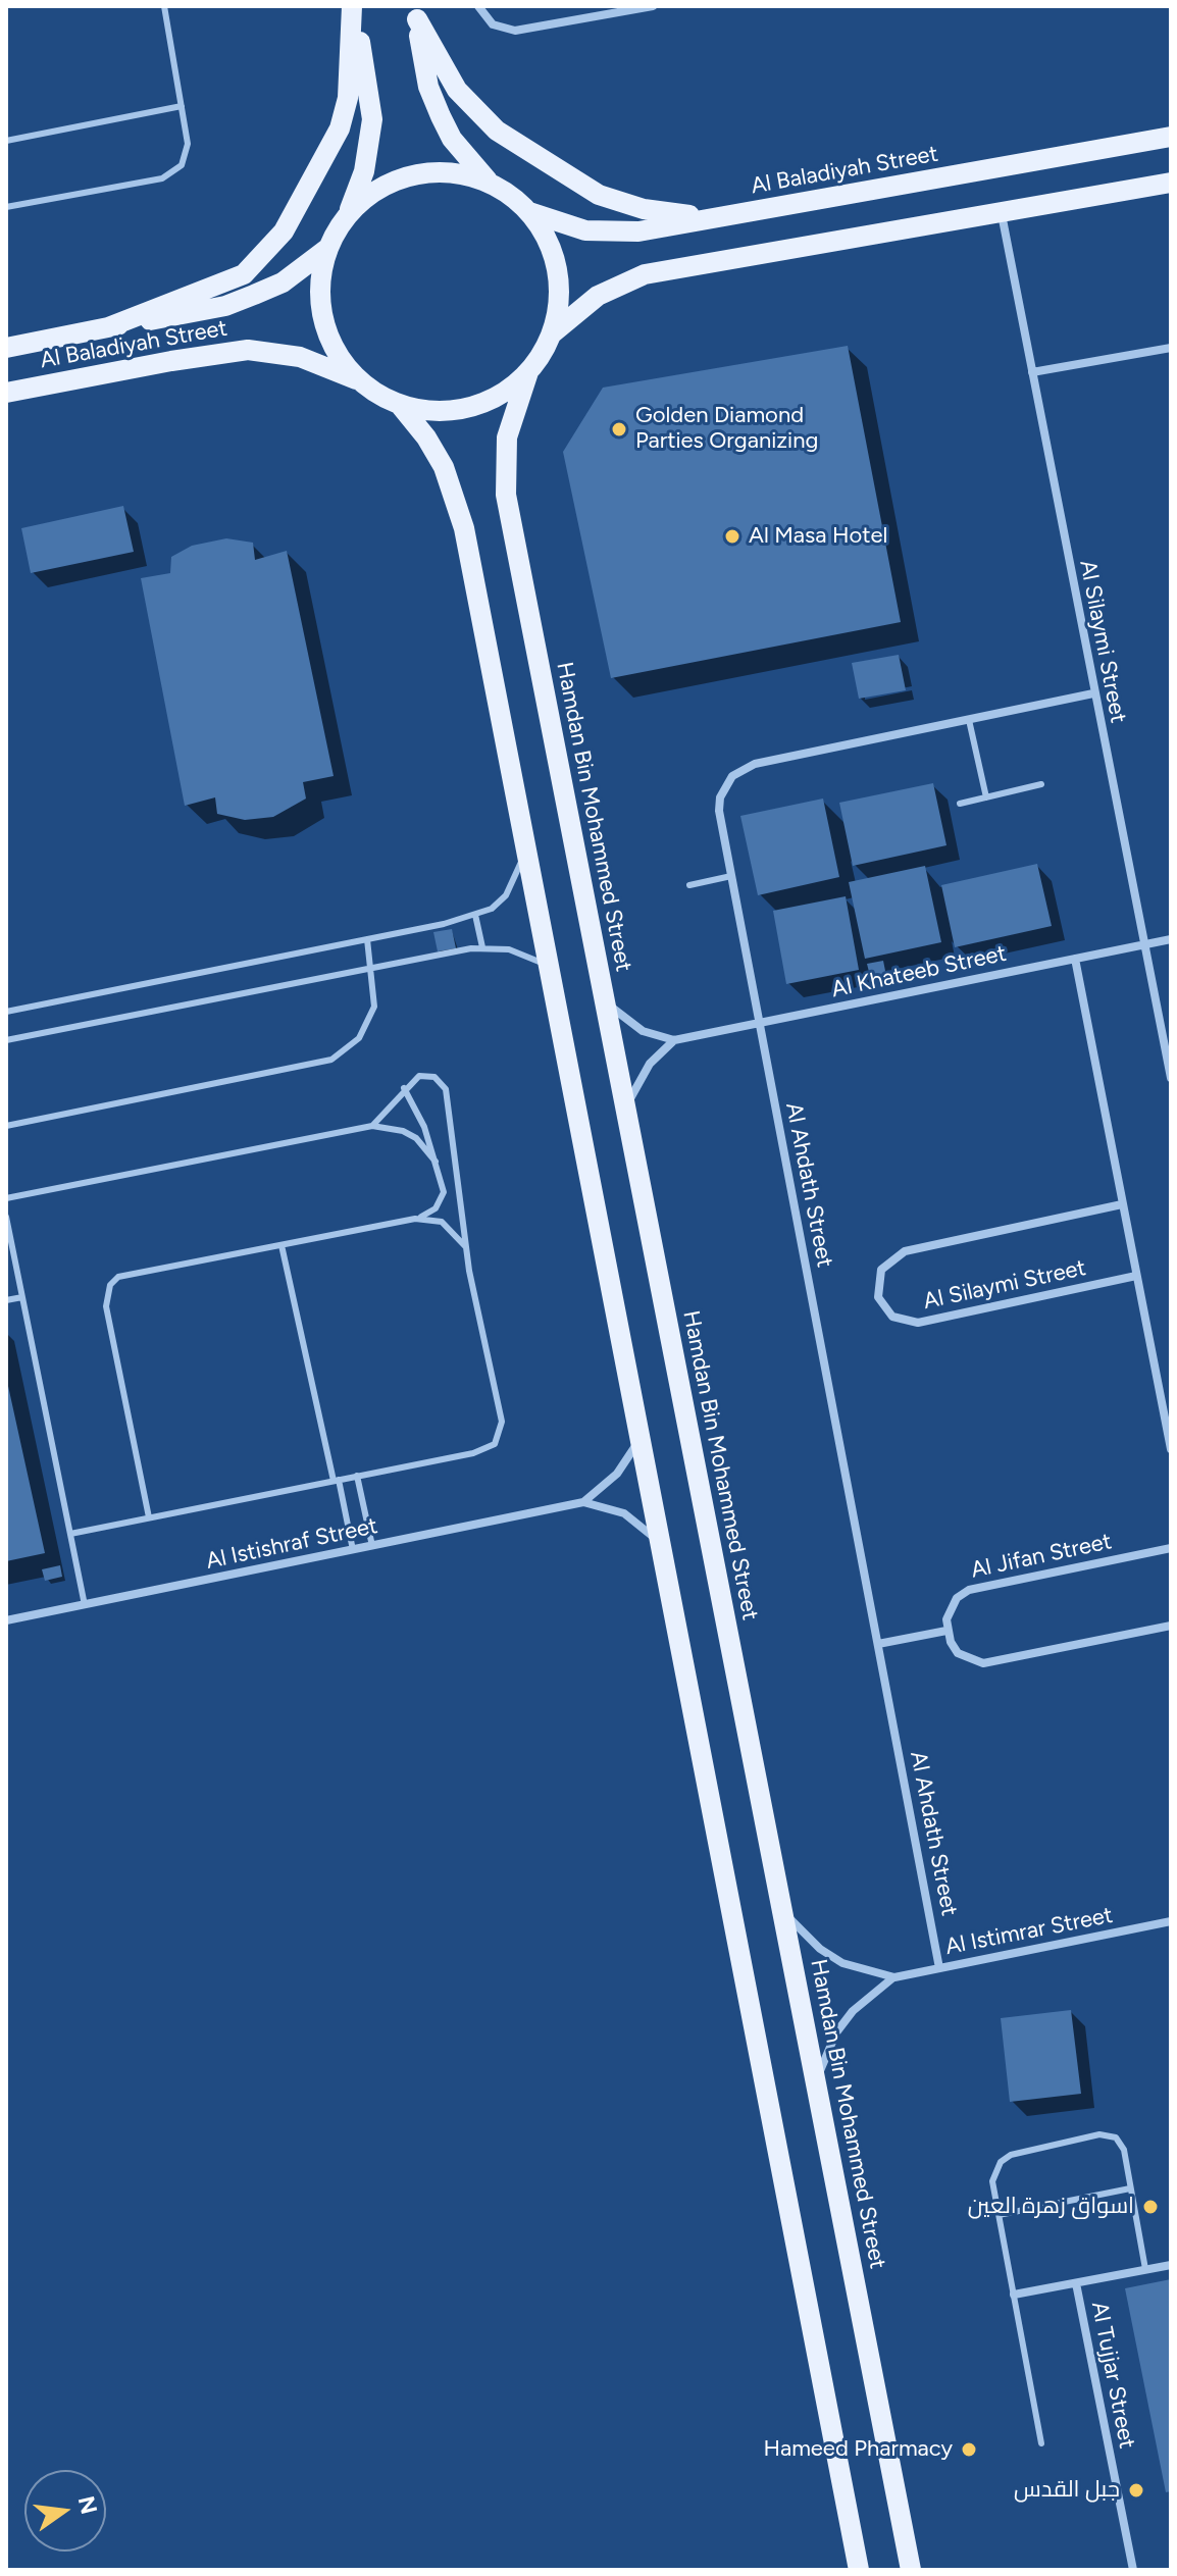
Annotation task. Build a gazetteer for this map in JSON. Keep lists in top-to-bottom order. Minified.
{"streets":{"main road":["Al Baladiyah Street","Hamdan Bin Mohammed Street"],"street":["Al Silaymi Street","Al Khateeb Street","Al Ahdath Street","Al Istishraf Street","Al Jifan Street","Al Istimrar Street","Al Tujjar Street"]},"crossings":[["Al Baladiyah Street","Hamdan Bin Mohammed Street"],["Al Silaymi Street","Al Khateeb Street"],["Al Silaymi Street","Al Ahdath Street"],["Hamdan Bin Mohammed Street","Al Istimrar Street"],["Al Khateeb Street","Al Ahdath Street"],["Al Ahdath Street","Al Istimrar Street"]],"places":["Golden Diamond Parties Organizing","Al Masa Hotel","اسواق زهرة العين","Hameed Pharmacy","جبل القدس"],"north":"right"}
